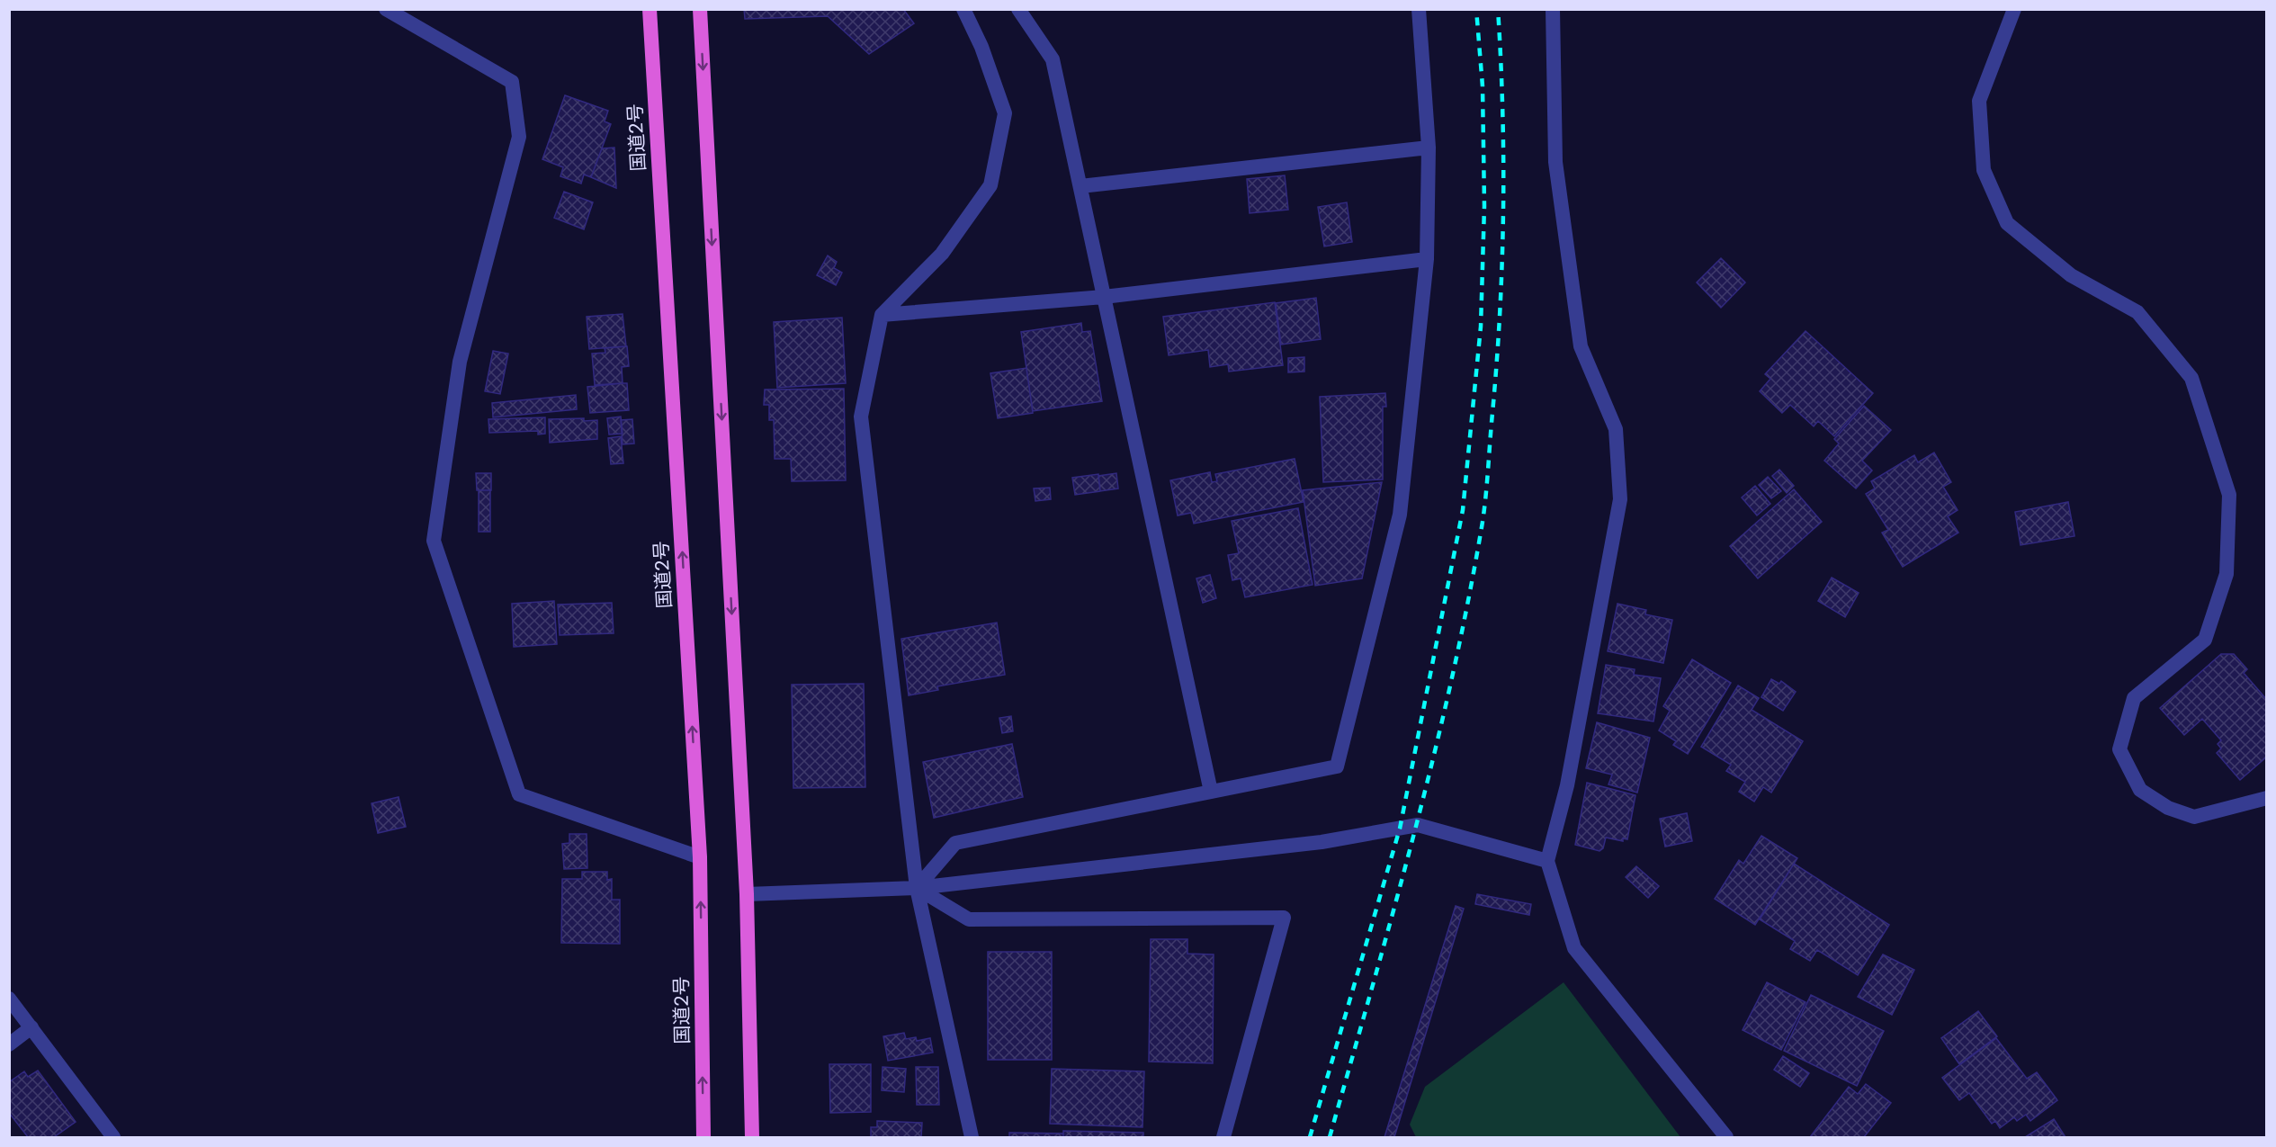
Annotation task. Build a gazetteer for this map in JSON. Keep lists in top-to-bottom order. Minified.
{"streets":{"highway":["国道2号"]}}
